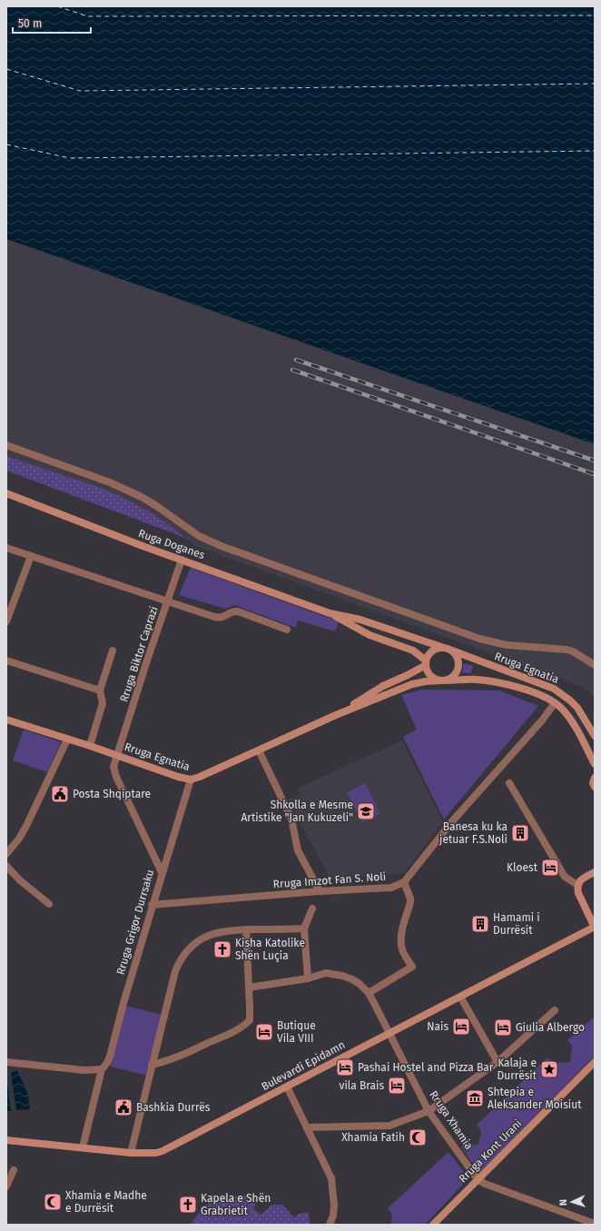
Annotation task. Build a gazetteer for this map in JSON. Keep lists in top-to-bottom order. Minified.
{"streets":{"main road":["Ruga Doganes","Rruga Egnatia","Bulevardi Epidamn","Rruga Kont Urani"],"street":["Rruga Biktor Caprazi","Rruga Imzot Fan S. Noli","Rruga Grigor Durrsaku","Rruga Xhamia"]},"crossings":[["Ruga Doganes","Rruga Biktor Caprazi"],["Rruga Biktor Caprazi","Rruga Egnatia"],["Rruga Biktor Caprazi","Rruga Grigor Durrsaku"],["Rruga Egnatia","Rruga Grigor Durrsaku"],["Rruga Imzot Fan S. Noli","Rruga Grigor Durrsaku"],["Rruga Grigor Durrsaku","Bulevardi Epidamn"],["Bulevardi Epidamn","Rruga Xhamia"],["Rruga Xhamia","Rruga Kont Urani"]],"places":{"public building":["Posta Shqiptare","Bashkia Durrës"],"school or university":["Shkolla e Mesme Artistike \"Jan Kukuzeli\""],"building":["Banesa ku ka jetuar F.S.Noli","Hamami i Durrësit"],"hotel":["Kloest","Nais","Giulia Albergo","Butique Vila VIII","Pashai Hostel and Pizza Bar","vila Brais"],"church":["Kisha Katolike Shën Luçia","Kapela e Shën Grabrietit"],"place":["Kalaja e Durrësit"],"museum":["Shtepia e Aleksander Moisiut"],"mosque":["Xhamia Fatih","Xhamia e Madhe e Durrësit"]},"scale_bar":"50 m","north":"left"}
